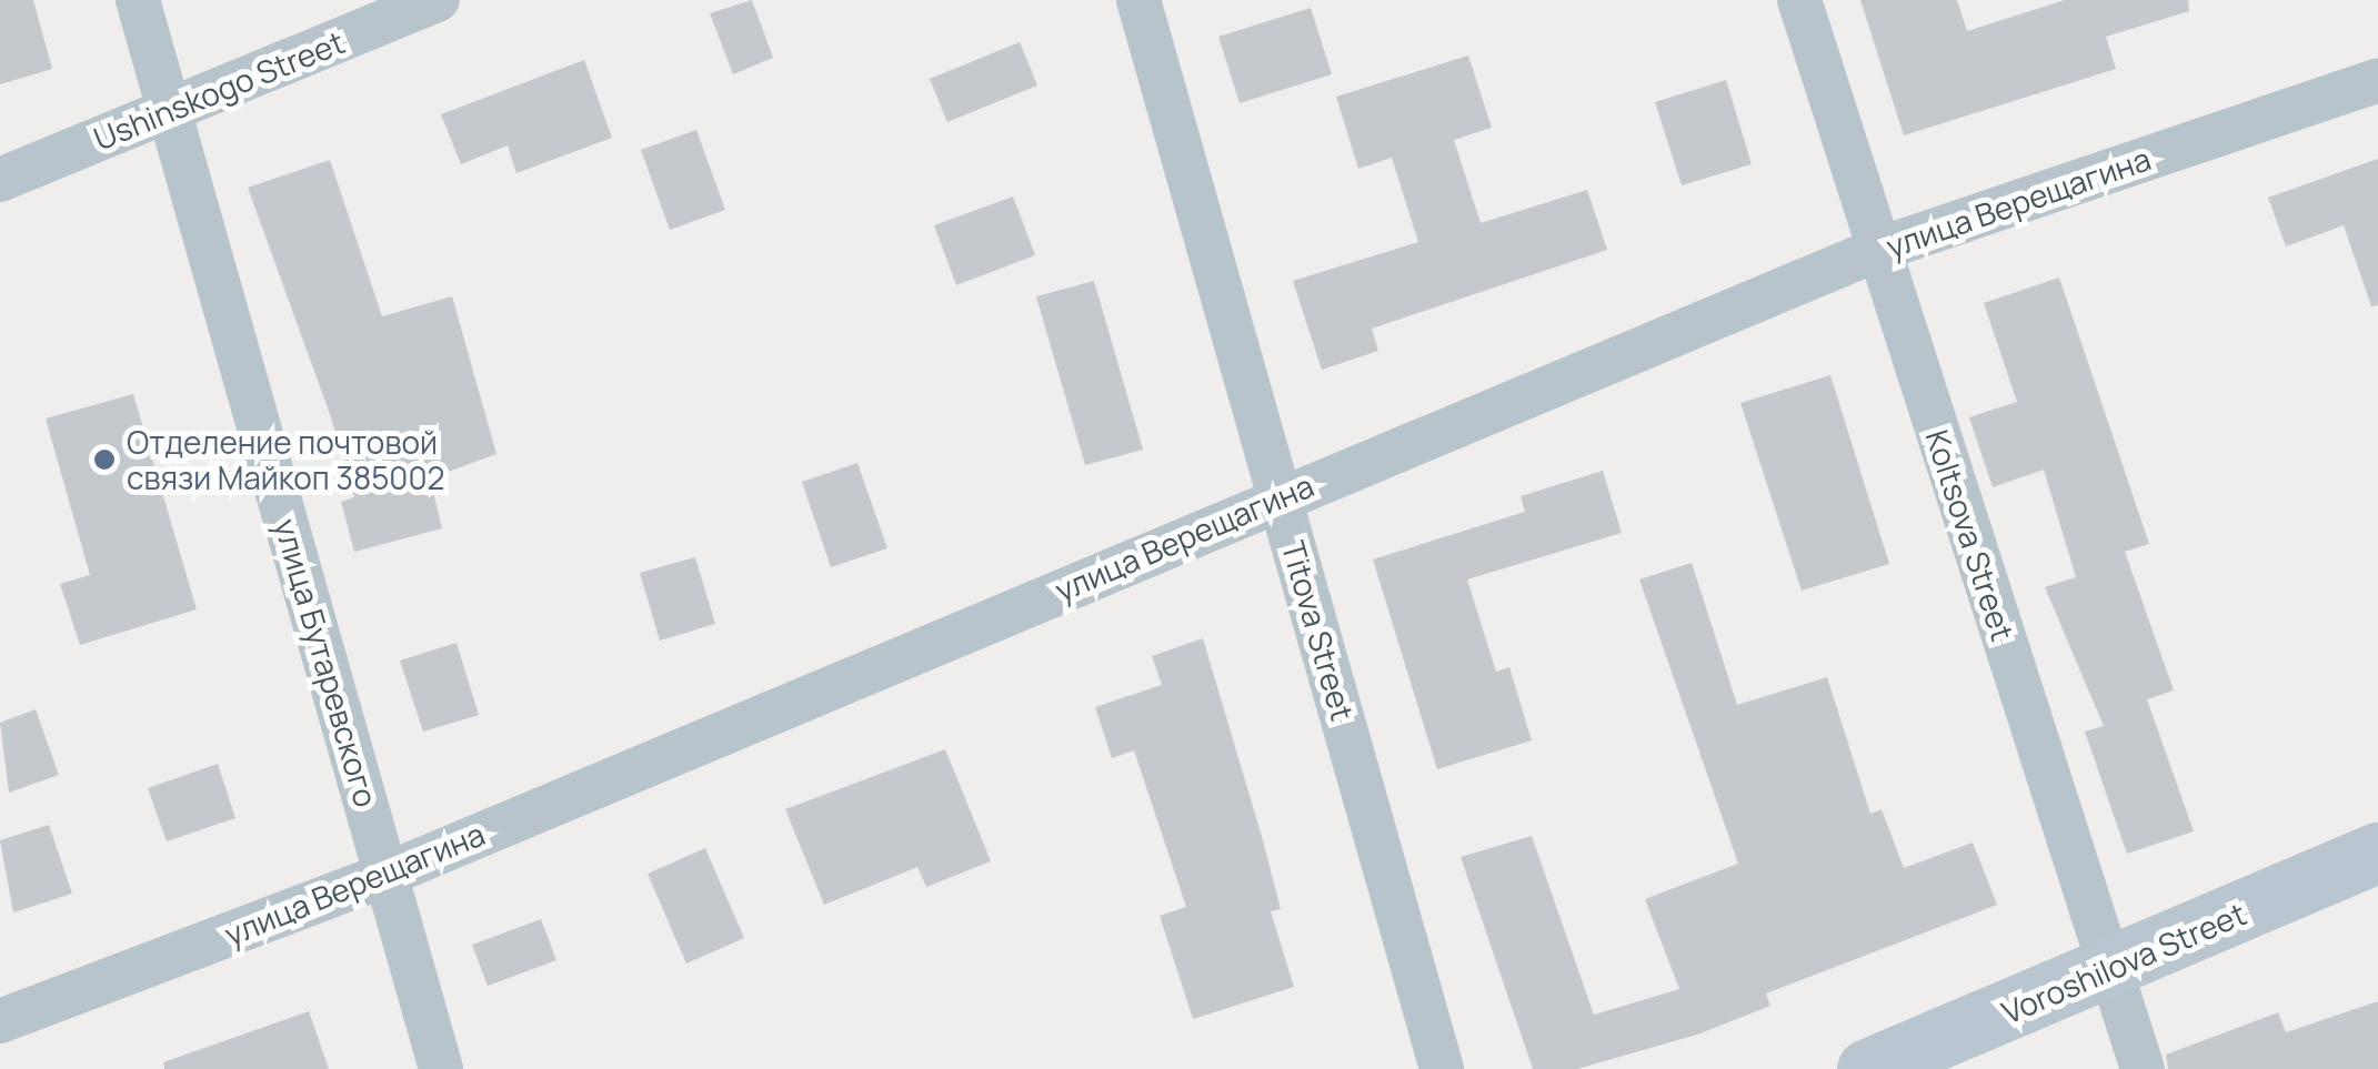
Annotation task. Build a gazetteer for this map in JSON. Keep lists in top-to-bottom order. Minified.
{"streets":{"main road":["Voroshilova Street"],"street":["Ushinskogo Street","улица Верещагина","Koltsova Street","Titova Street","улица Бутаревского"]},"crossings":[["Ushinskogo Street","улица Бутаревского"],["улица Верещагина","Koltsova Street"],["улица Верещагина","Titova Street"],["улица Верещагина","улица Бутаревского"],["Koltsova Street","Voroshilova Street"]],"places":["Отделение почтовой связи Майкоп 385002"]}
